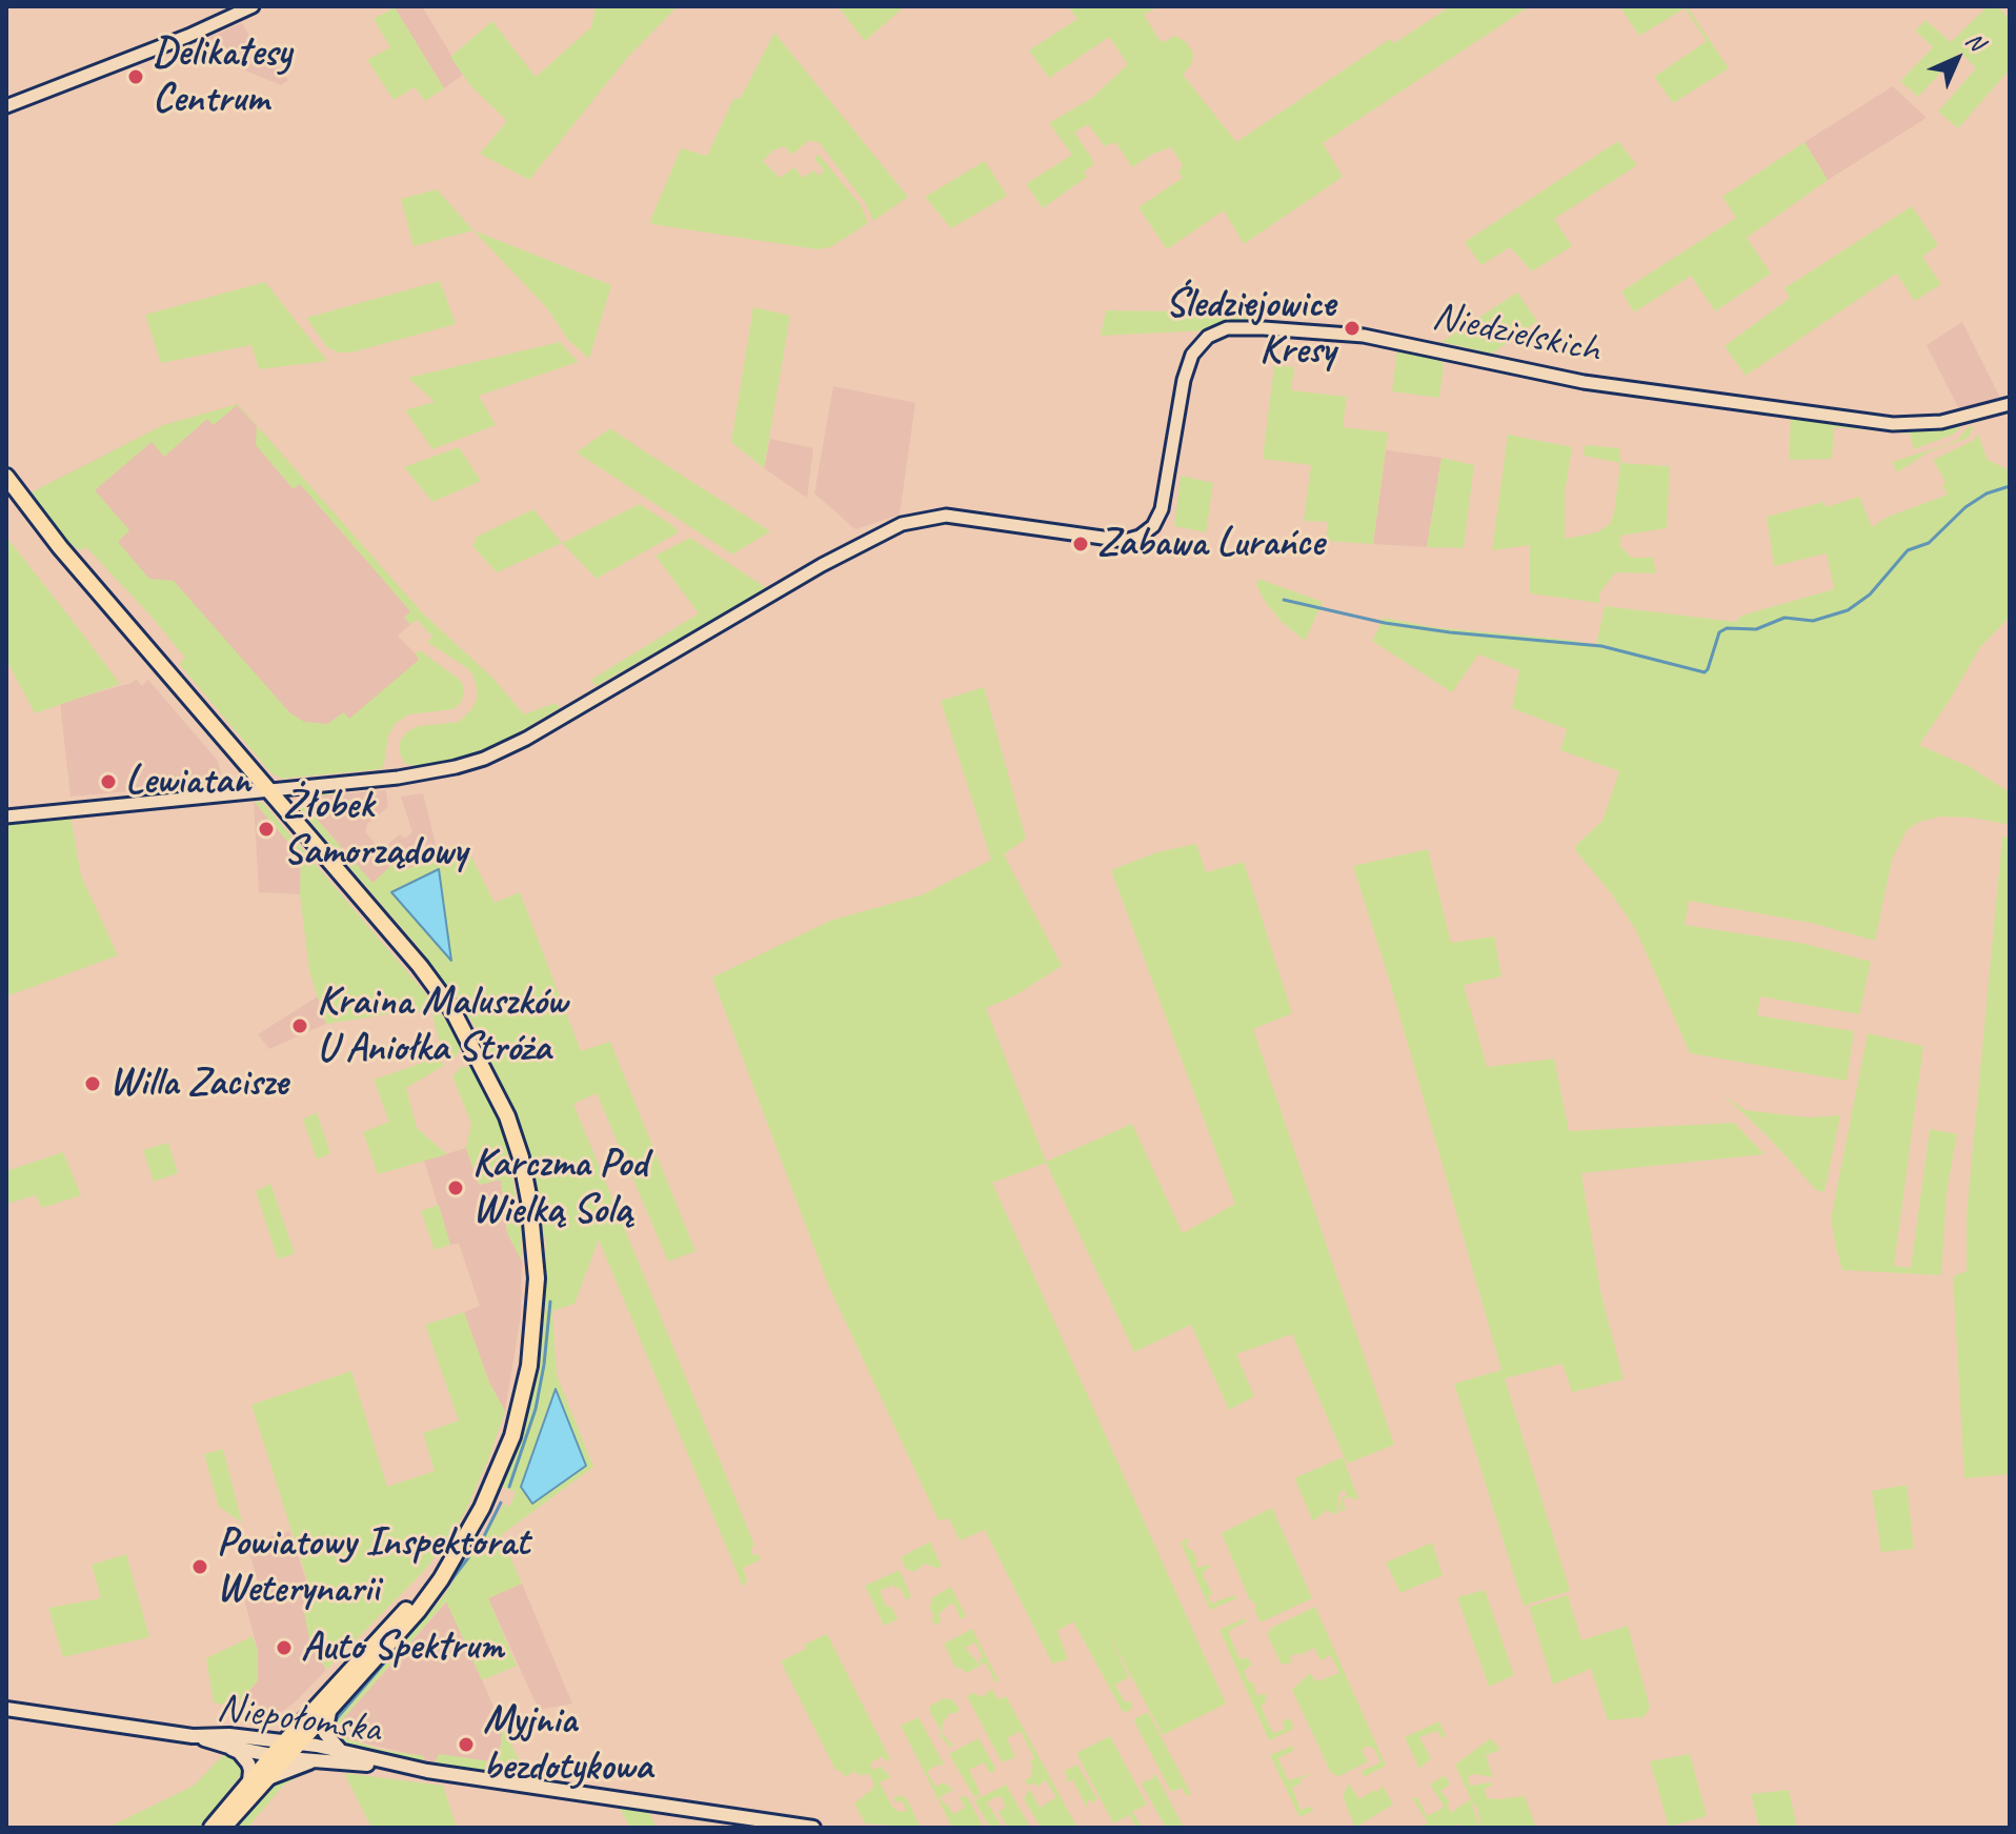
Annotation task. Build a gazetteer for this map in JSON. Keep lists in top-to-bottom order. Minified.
{"streets":{"main road":["Niepołomska"],"street":["Niedzielskich"]},"places":["Delikatesy Centrum","Śledziejowice Kresy","Zabawa Lurańce","Lewiatan","Żłobek Samorządowy","Kraina Maluszków U Aniołka Stróża","Willa Zacisze","Karczma Pod Wielką Solą","Powiatowy Inspektorat Weterynarii","Auto Spektrum","Myjnia bezdotykowa"],"north":"top right"}
